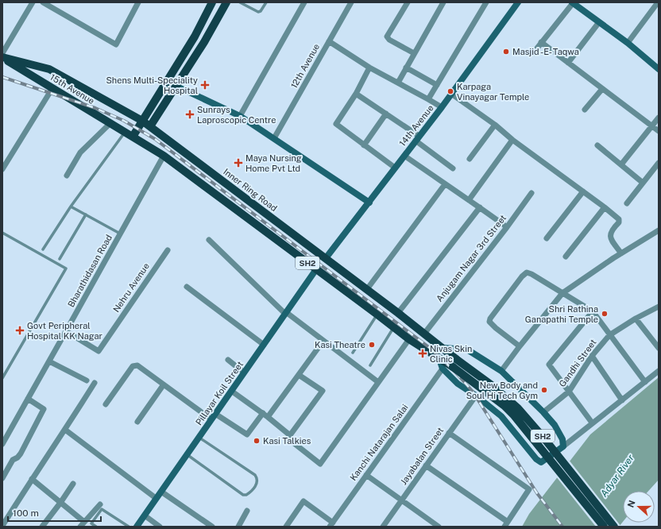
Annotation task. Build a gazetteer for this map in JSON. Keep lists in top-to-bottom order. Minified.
{"streets":{"main road":["15th Avenue","Inner Ring Road","SH2"],"street":["12th Avenue","14th Avenue","Anjugam Nagar 3rd Street","Bharathidasan Road","Nehru Avenue","Gandhi Street","Pillayar Koil Street","Kanchi Natarajan Salai","Jayabalan Street"]},"crossings":[["15th Avenue","Inner Ring Road"],["15th Avenue","SH2"],["14th Avenue","Inner Ring Road"],["Inner Ring Road","Anjugam Nagar 3rd Street"],["SH2","Bharathidasan Road"],["SH2","Pillayar Koil Street"],["Bharathidasan Road","Nehru Avenue"]],"water":["Adyar River"],"places":{"other":["Masjid -E- Taqwa","Karpaga Vinayagar Temple","Shri Rathina Ganapathi Temple","Kasi Theatre","New Body and Soul Hi Tech Gym","Kasi Talkies"],"health":["Shens Multi-Speciality Hospital","Sunrays Laproscopic Centre","Maya Nursing Home Pvt Ltd","Govt Peripheral Hospital KK Nagar","Nivas Skin Clinic"]},"scale_bar":"100 m","north":"left"}
